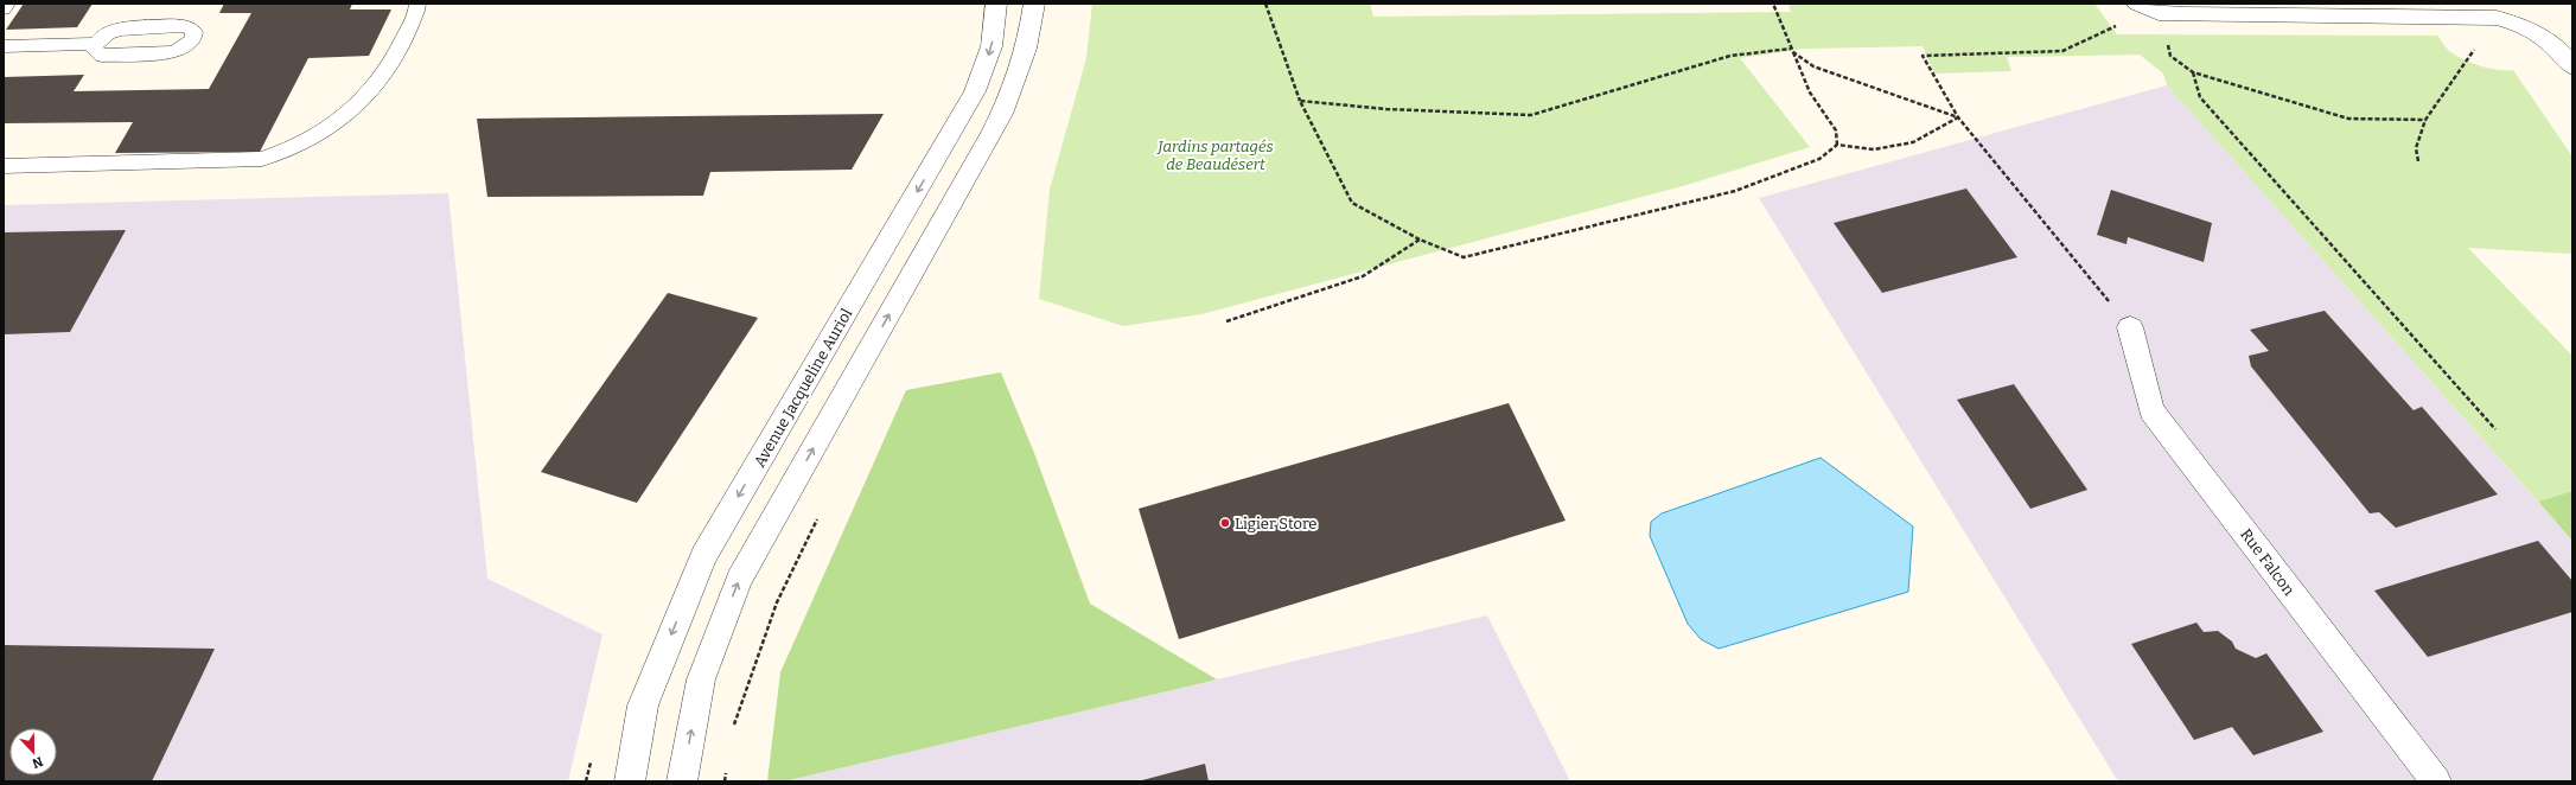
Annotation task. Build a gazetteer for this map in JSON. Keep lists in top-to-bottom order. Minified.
{"streets":{"street":["Avenue Jacqueline Auriol","Rue Falcon"]},"parks":["Jardins partagés de Beaudésert"],"places":["Ligier Store"],"north":"bottom"}
